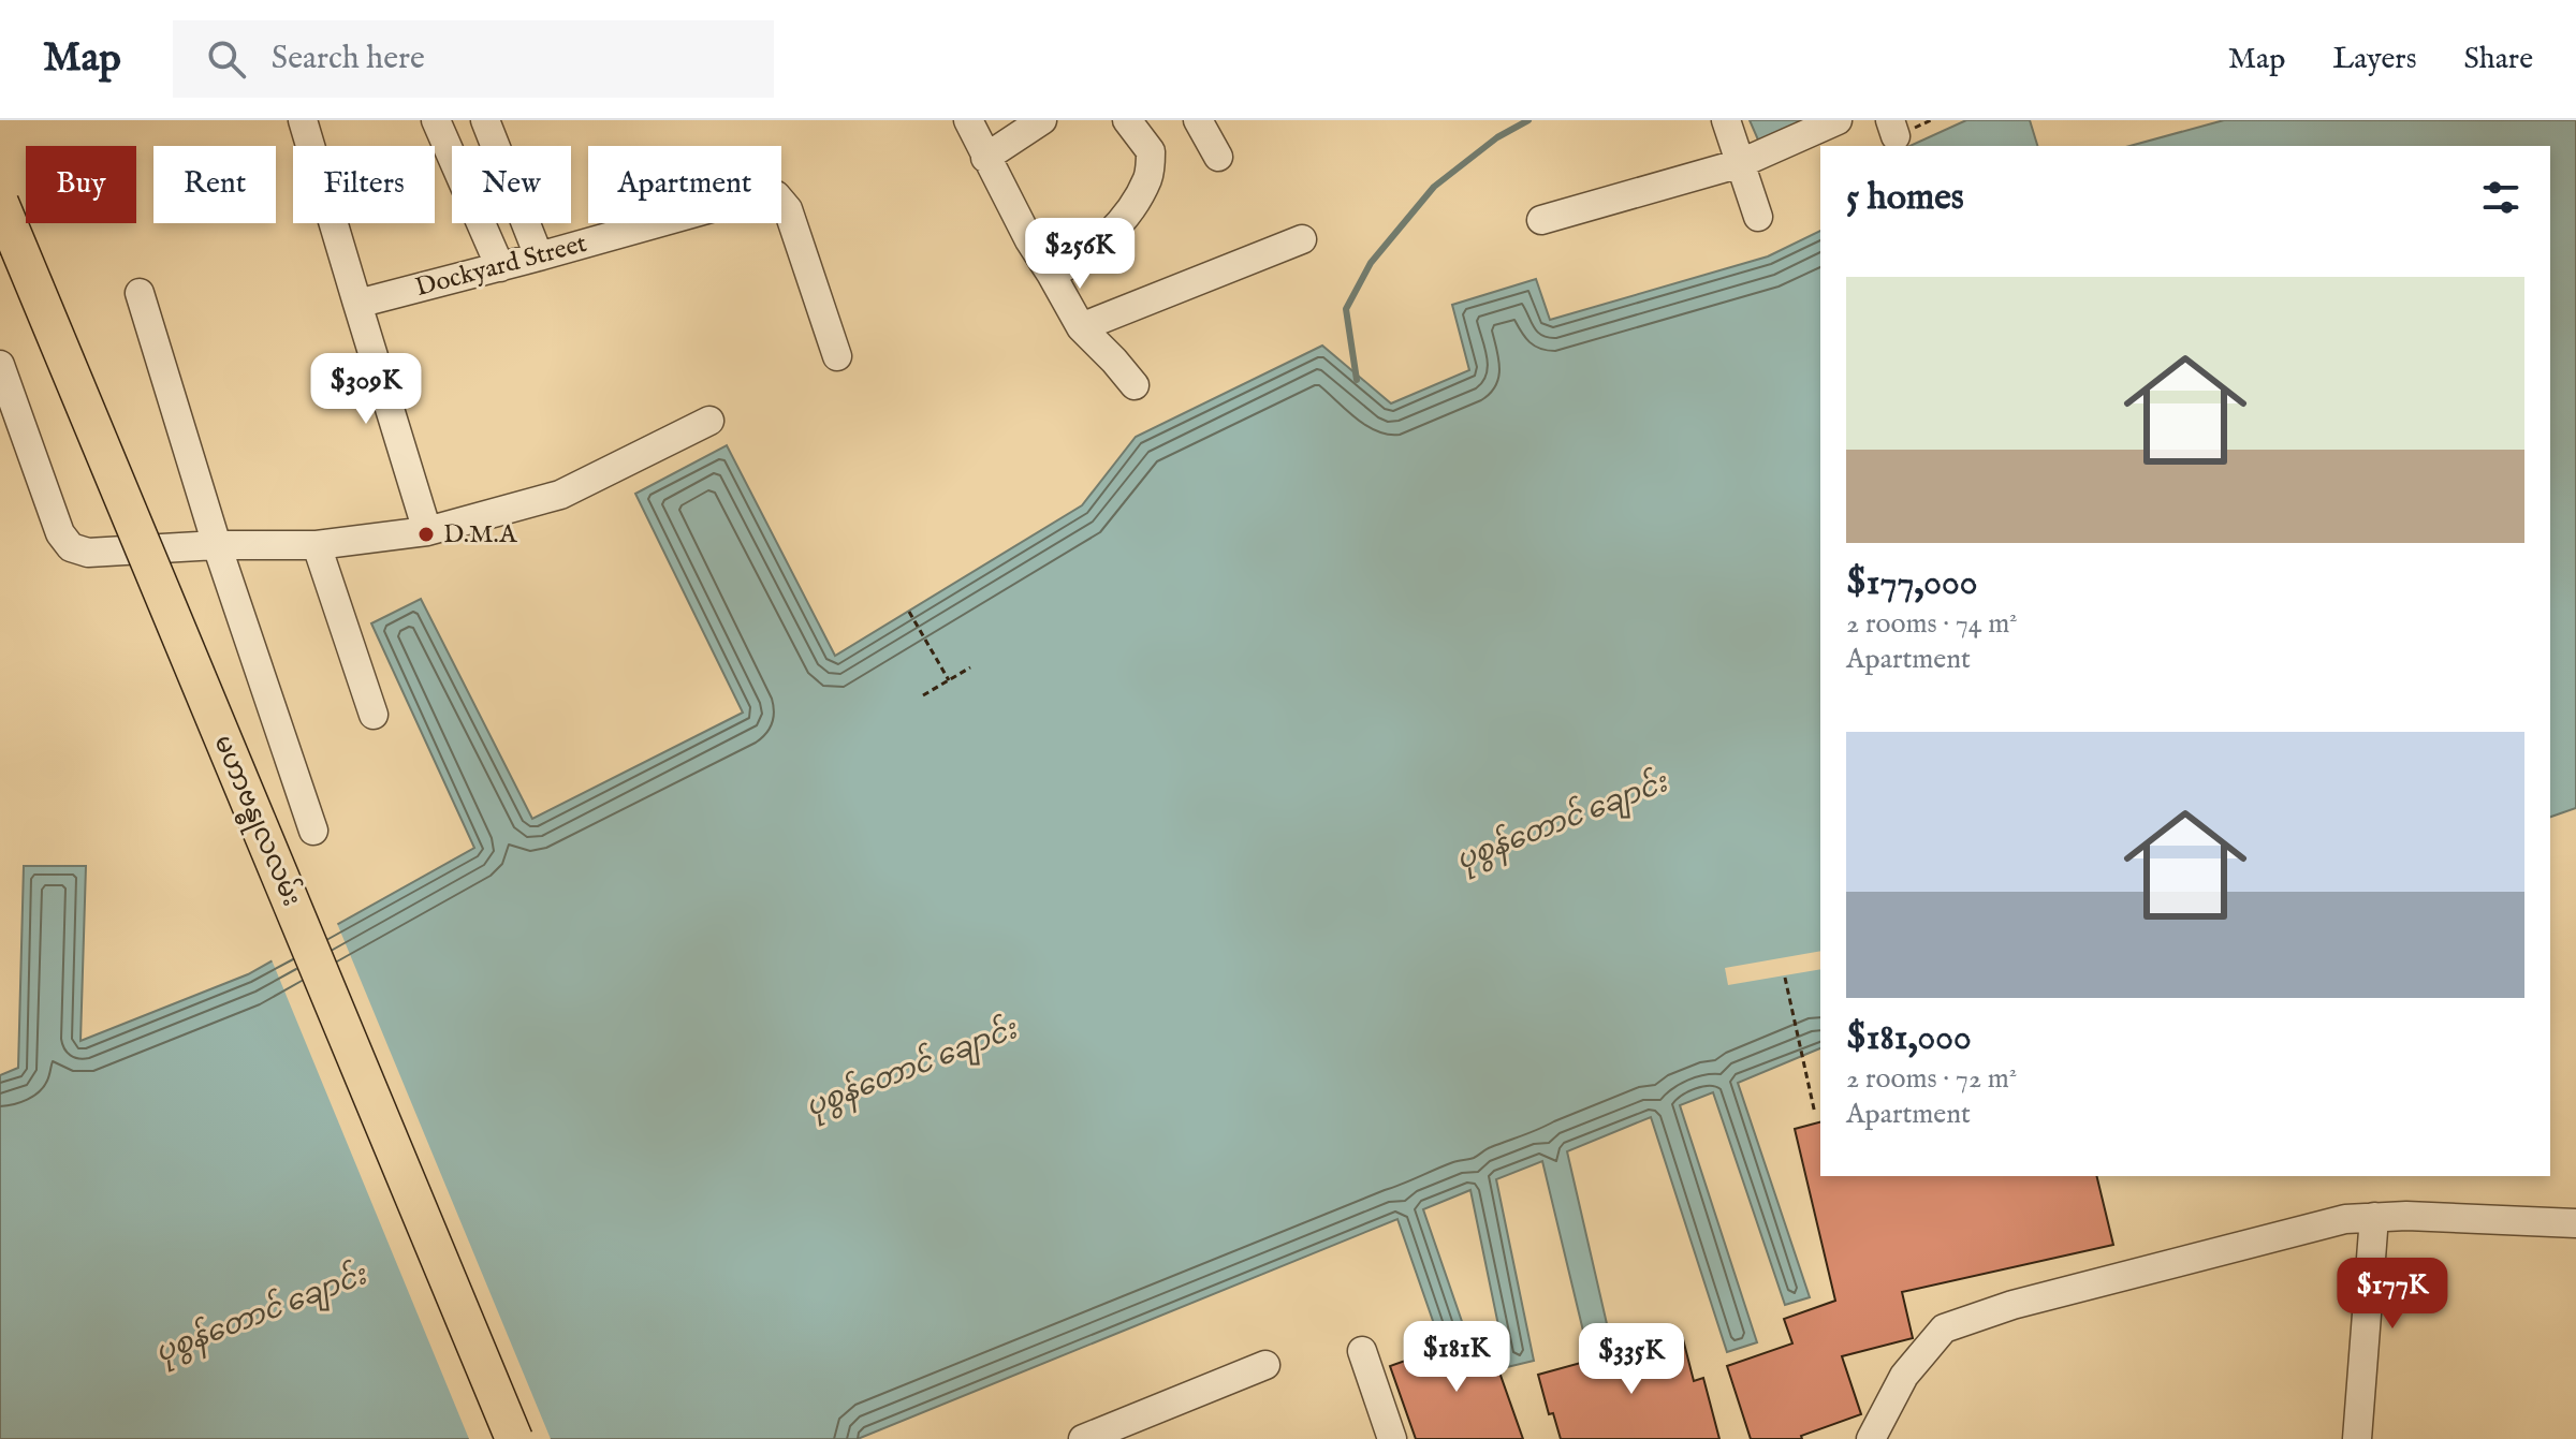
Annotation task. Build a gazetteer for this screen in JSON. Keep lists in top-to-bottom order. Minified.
{"streets":{"main road":["မဟာဗန္ဓုလလမ်း"],"street":["Dockyard Street"]},"water":["ပုစွန်တောင် ချောင်း"],"places":["D.M.A"],"page":{"header":"Map","search":"Search here","nav":["Map","Layers","Share"],"chip":["Buy","Rent","Filters","New","Apartment"],"heading":"5 homes","price":["$256K","$309K","$177K","$181K","$335K"],"list":[{"name":"$177,000","note":"2 rooms · 74 m² · Apartment"},{"name":"$181,000","note":"2 rooms · 72 m² · Apartment"}]}}
